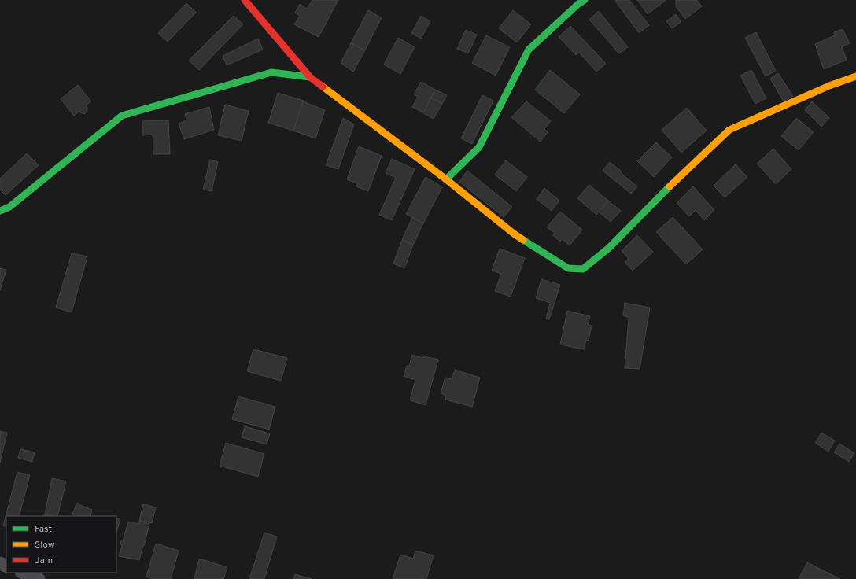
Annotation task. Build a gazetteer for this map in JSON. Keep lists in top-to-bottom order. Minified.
{"legend":["Fast","Slow","Jam"]}
